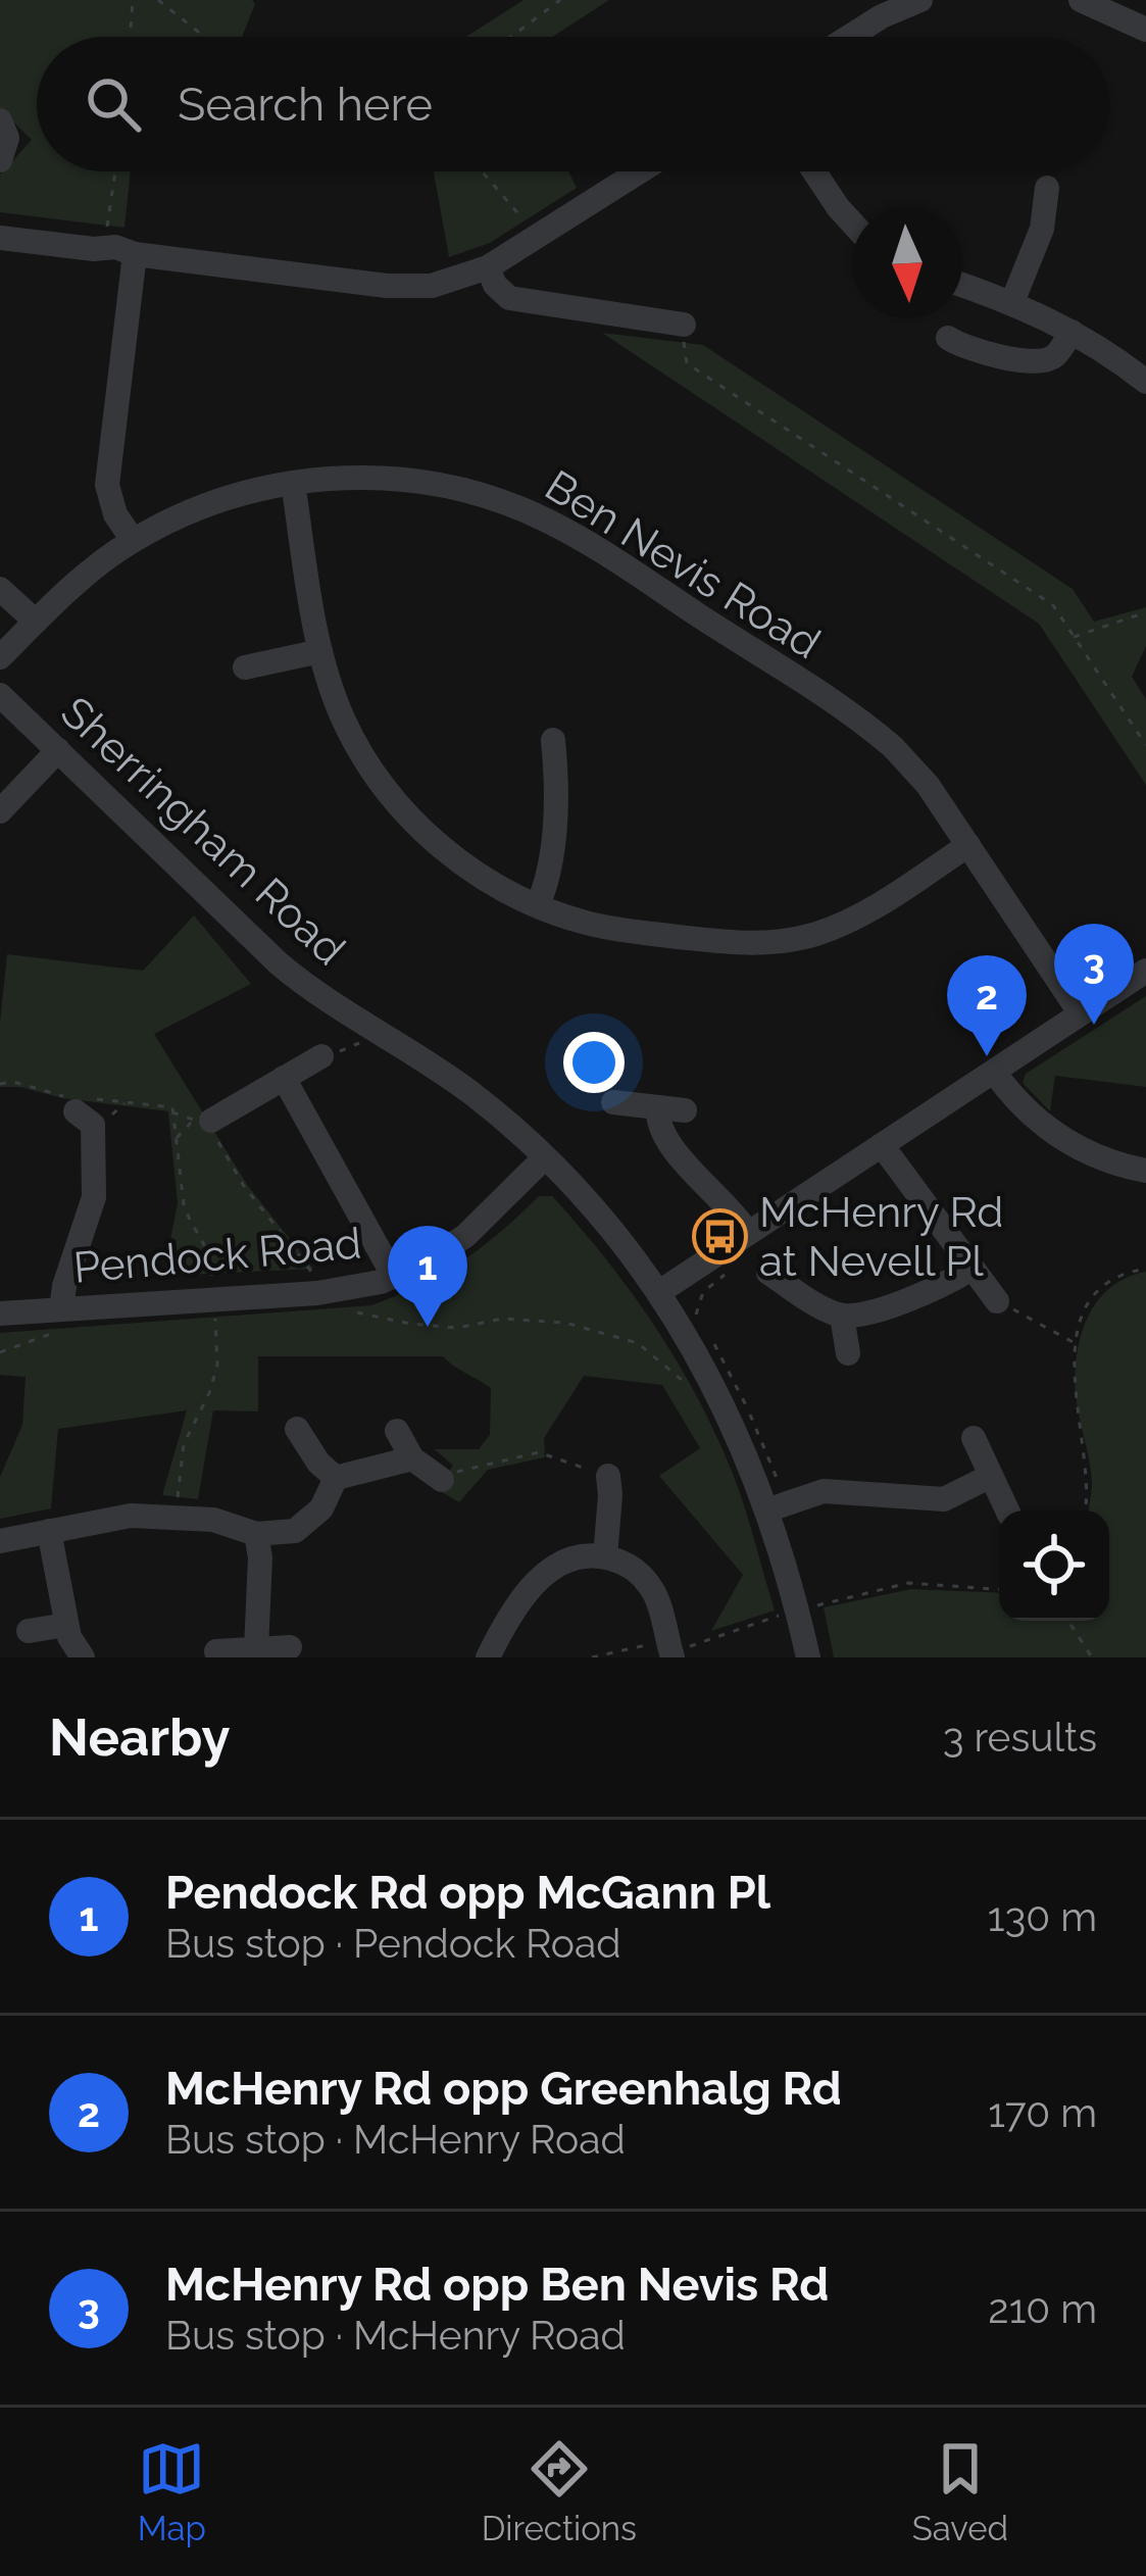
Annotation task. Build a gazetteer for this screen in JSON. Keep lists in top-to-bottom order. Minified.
{"streets":{"street":["Ben Nevis Road","Sherringham Road","Pendock Road"]},"crossings":[["Sherringham Road","Pendock Road"]],"places":{"bus stop":["McHenry Rd at Nevell Pl"]},"north":"bottom","page":{"search":"Search here","pins":["3","2","1"],"heading":["Nearby","3 results"],"list":[{"mark":"1","name":"Pendock Rd opp McGann Pl","note":"Bus stop · Pendock Road","value":"130 m"},{"mark":"2","name":"McHenry Rd opp Greenhalg Rd","note":"Bus stop · McHenry Road","value":"170 m"},{"mark":"3","name":"McHenry Rd opp Ben Nevis Rd","note":"Bus stop · McHenry Road","value":"210 m"}],"nav":["Map","Directions","Saved"]}}
